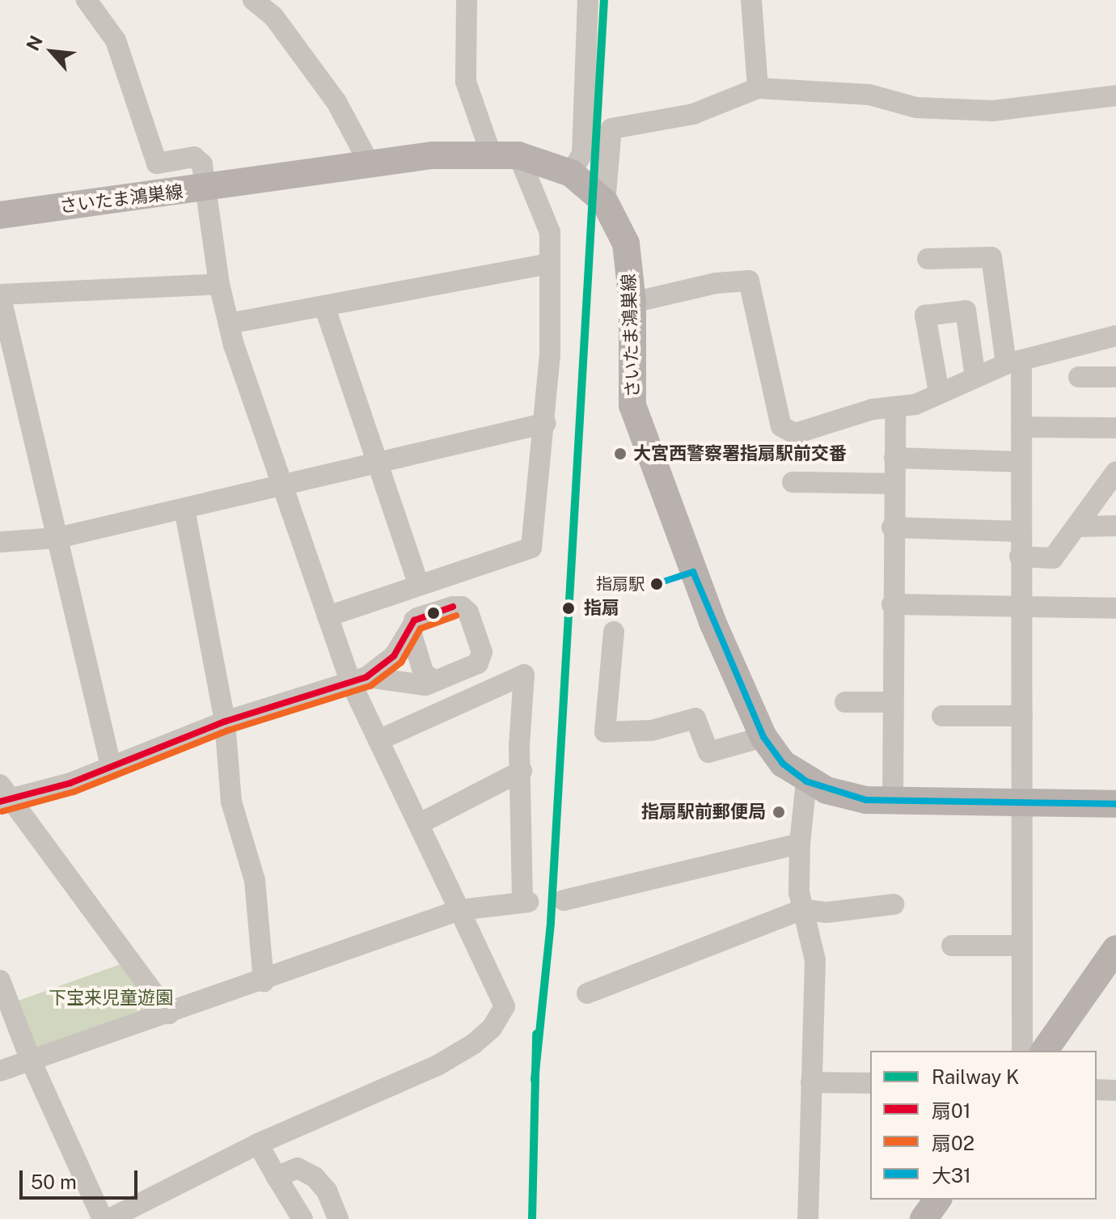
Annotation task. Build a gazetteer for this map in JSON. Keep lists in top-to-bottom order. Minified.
{"streets":{"main road":["さいたま鴻巣線"]},"parks":["下宝来児童遊園"],"places":["大宮西警察署指扇駅前交番","指扇駅","指扇","指扇駅前郵便局"],"lines":["rail line K","transit line 大31","transit line 扇01","transit line 扇02"],"legend":["Railway K","扇01","扇02","大31"],"scale_bar":"50 m","north":"top left"}
